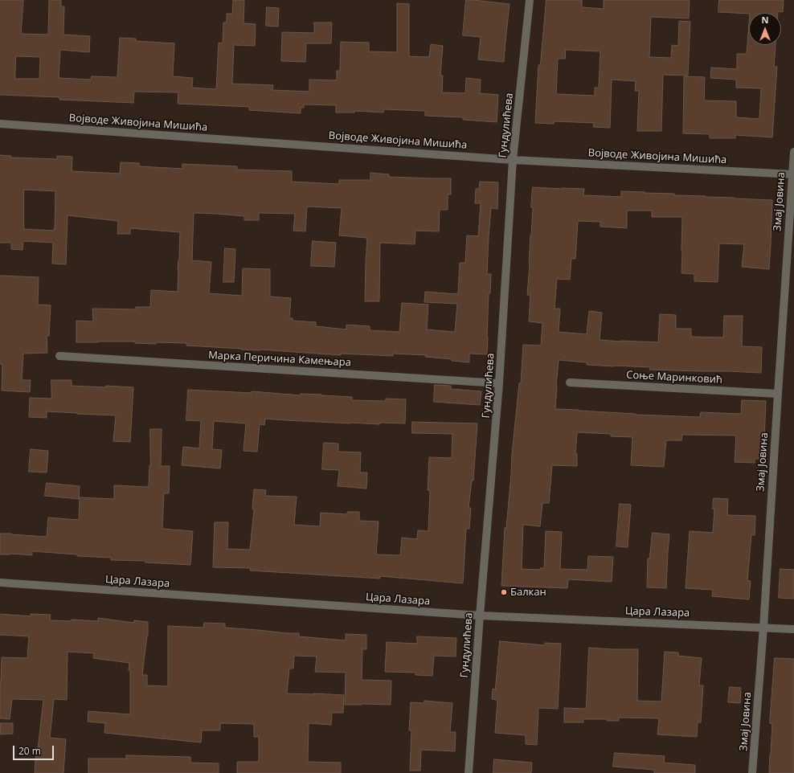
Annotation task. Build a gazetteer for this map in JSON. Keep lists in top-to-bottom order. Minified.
{"streets":{"street":["Војводе Живојина Мишића","Гундулићева","Змај Јовина","Марка Перичина Камењара","Соње Маринковић","Цара Лазара"]},"crossings":[["Војводе Живојина Мишића","Гундулићева"],["Војводе Живојина Мишића","Змај Јовина"],["Гундулићева","Марка Перичина Камењара"],["Гундулићева","Цара Лазара"],["Змај Јовина","Соње Маринковић"],["Змај Јовина","Цара Лазара"]],"places":["Балкан"],"scale_bar":"20 m","north":"top"}
